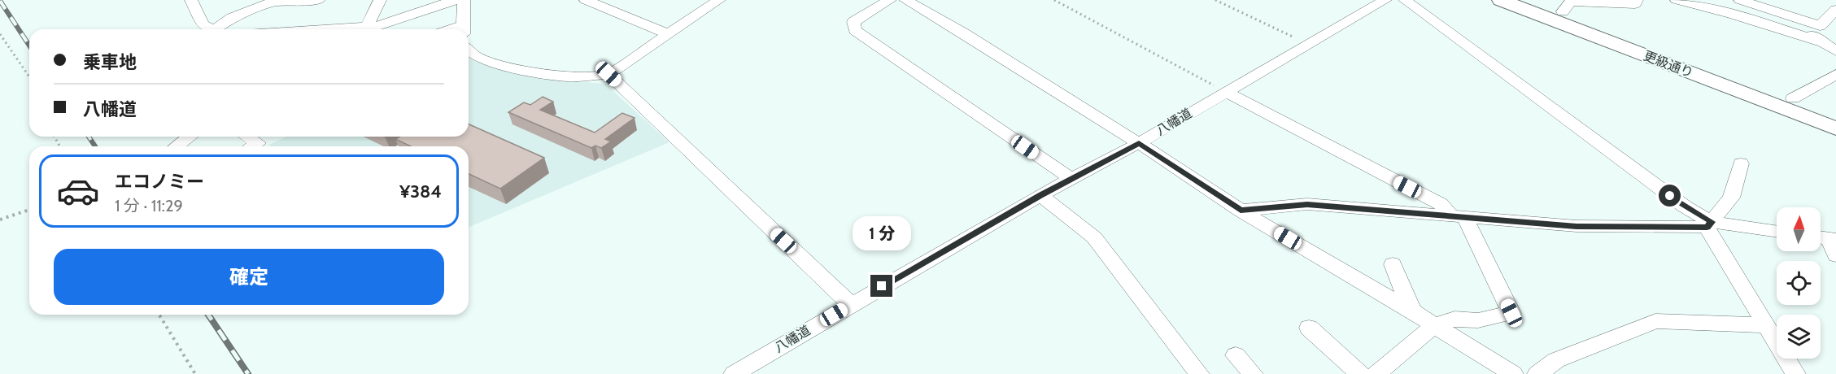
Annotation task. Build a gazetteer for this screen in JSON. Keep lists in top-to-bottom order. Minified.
{"streets":{"street":["更級通り","八幡道"]},"north":"top","page":{"banner":["乗車地","八幡道"],"list":[{"name":"エコノミー","note":"1 分 · 11:29","value":"¥384"}],"bubble":"1 分","buttons":"確定"}}
